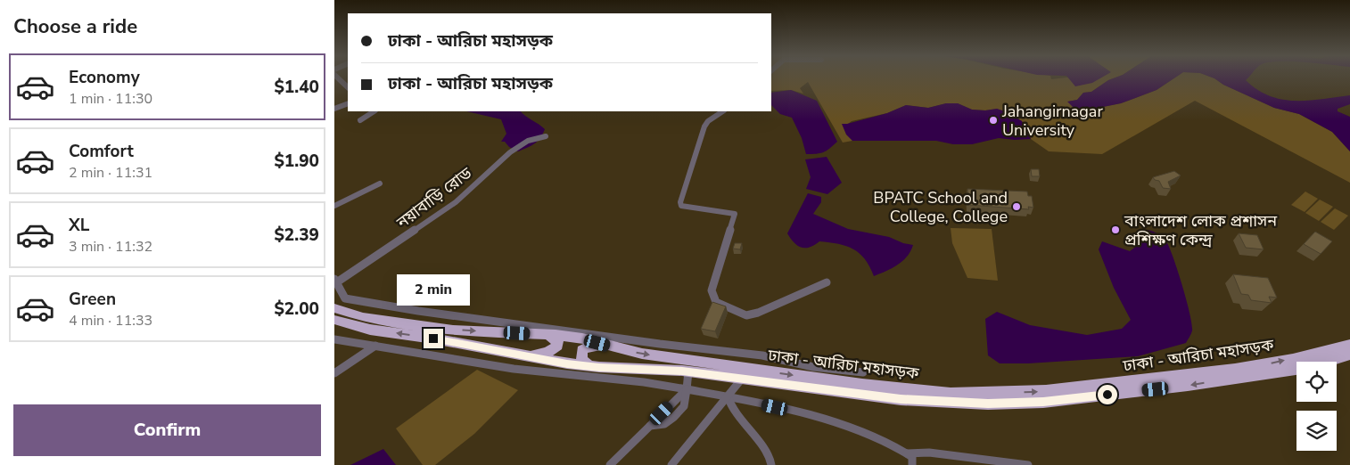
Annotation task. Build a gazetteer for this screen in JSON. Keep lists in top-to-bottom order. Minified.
{"streets":{"highway":["ঢাকা - আরিচা মহাসড়ক"],"street":["নয়াবাড়ি রোড"]},"places":["Jahangirnagar University","BPATC School and College, College","বাংলাদেশ লোক প্রশাসন প্রশিক্ষণ কেন্দ্র"],"page":{"heading":"Choose a ride","banner":["ঢাকা - আরিচা মহাসড়ক","ঢাকা - আরিচা মহাসড়ক"],"list":[{"name":"Economy","note":"1 min · 11:30","value":"$1.40"},{"name":"Comfort","note":"2 min · 11:31","value":"$1.90"},{"name":"XL","note":"3 min · 11:32","value":"$2.39"},{"name":"Green","note":"4 min · 11:33","value":"$2.00"}],"bubble":"2 min","buttons":"Confirm"}}
